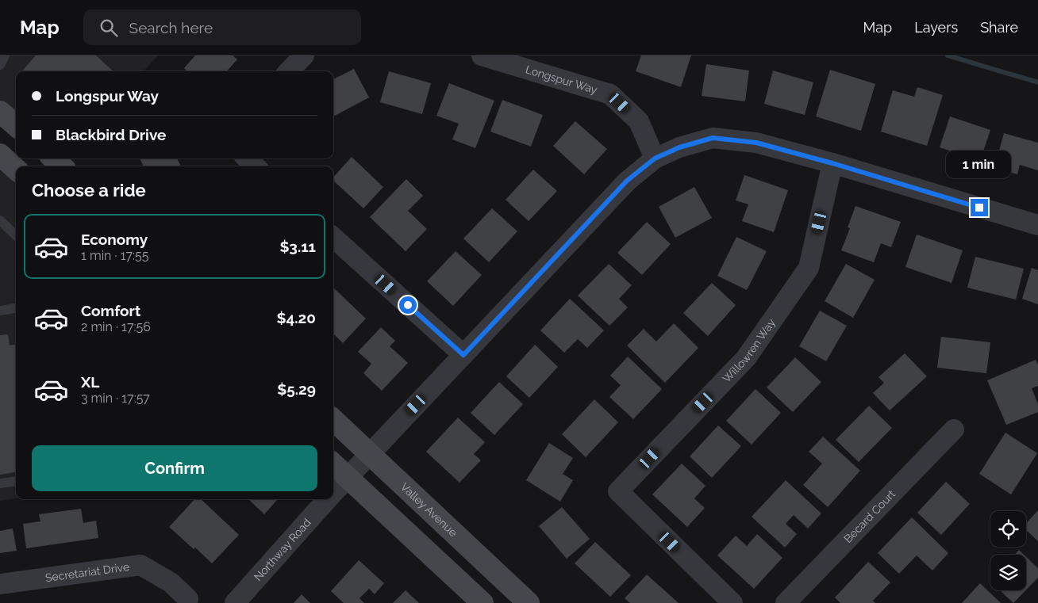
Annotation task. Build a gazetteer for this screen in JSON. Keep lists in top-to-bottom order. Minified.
{"streets":{"main road":["Valley Avenue"],"street":["Longspur Way","Willowren Way","Becard Court","Northway Road","Secretariat Drive"]},"crossings":[["Longspur Way","Northway Road"],["Willowren Way","Northway Road"],["Valley Avenue","Northway Road"]],"page":{"header":"Map","search":"Search here","nav":["Map","Layers","Share"],"banner":["Longspur Way","Blackbird Drive"],"bubble":"1 min","heading":"Choose a ride","list":[{"name":"Economy","note":"1 min · 17:55","value":"$3.11"},{"name":"Comfort","note":"2 min · 17:56","value":"$4.20"},{"name":"XL","note":"3 min · 17:57","value":"$5.29"}],"buttons":"Confirm"}}
